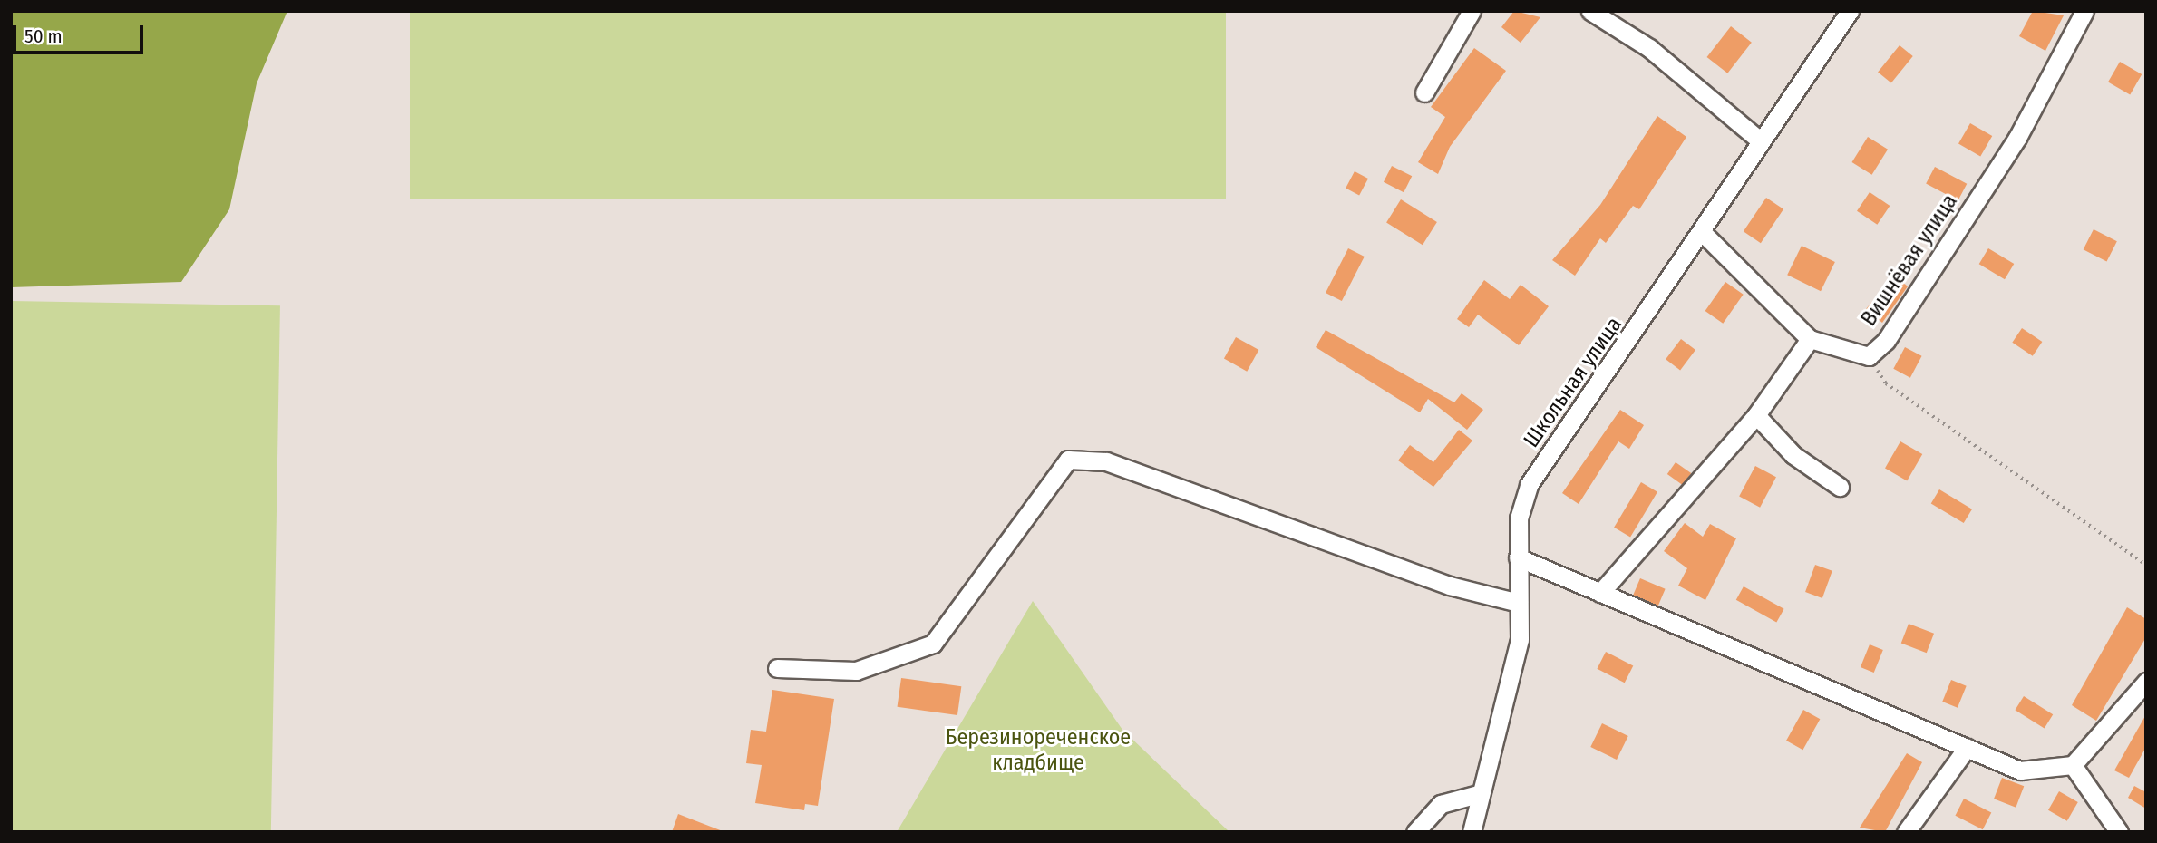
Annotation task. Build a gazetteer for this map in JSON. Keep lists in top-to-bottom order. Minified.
{"streets":{"street":["Вишнёвая улица","Школьная улица"]},"parks":["Березинореченское кладбище"],"scale_bar":"50 m"}
